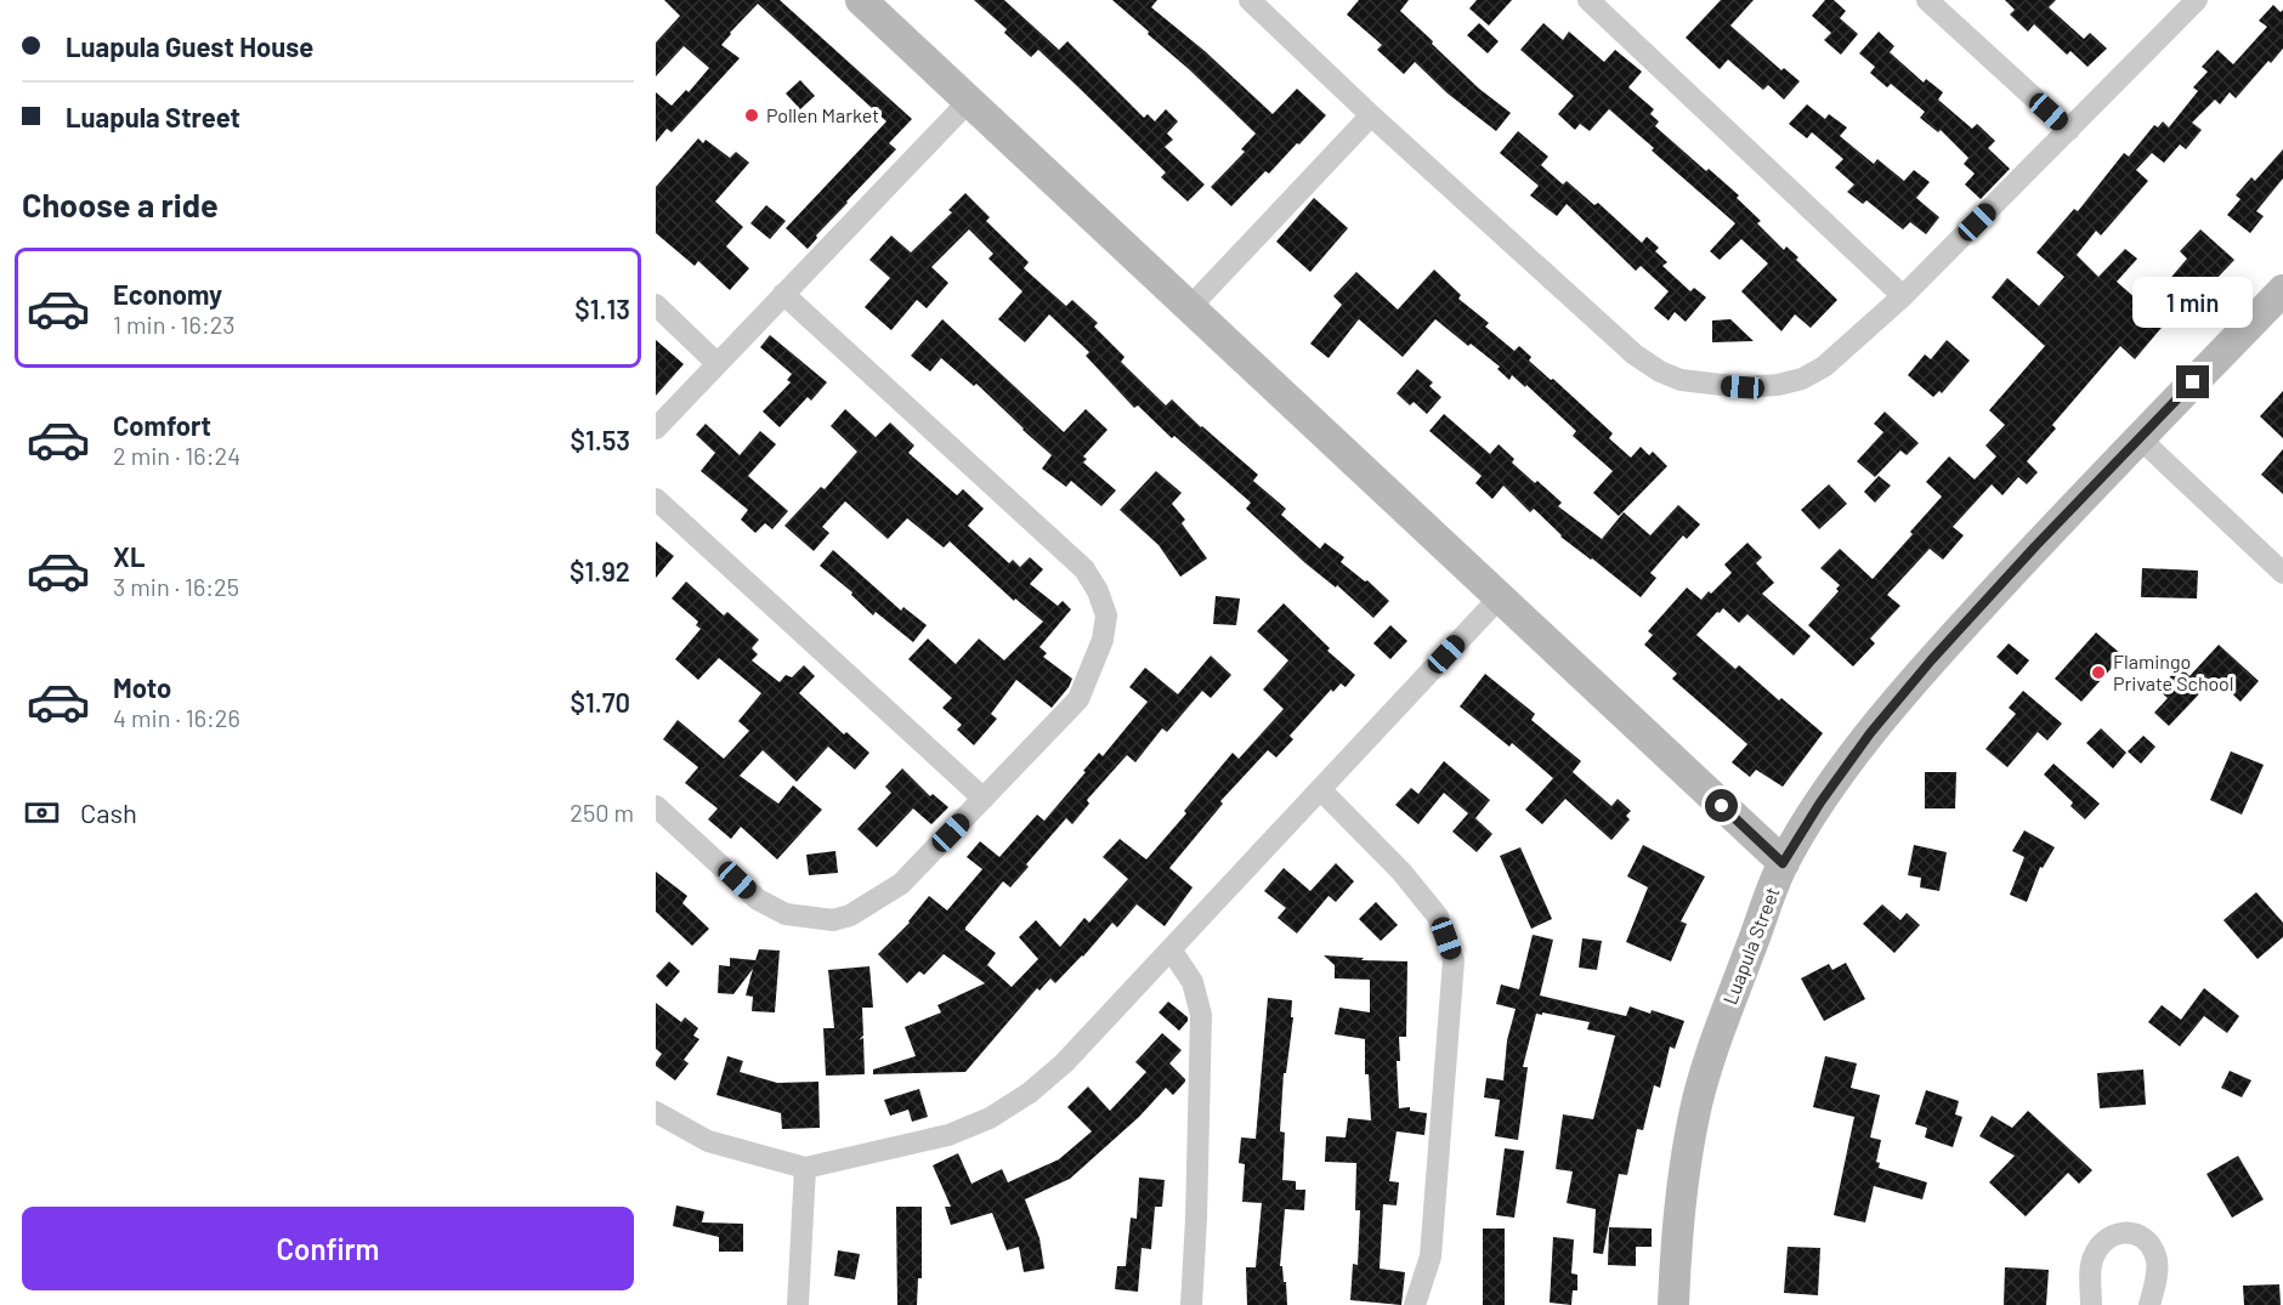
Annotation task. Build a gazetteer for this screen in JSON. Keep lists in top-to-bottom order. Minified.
{"streets":{"street":["Luapula Street"]},"places":["Pollen Market","Flamingo Private School"],"page":{"banner":["Luapula Guest House","Luapula Street"],"heading":"Choose a ride","list":[{"name":"Economy","note":"1 min · 16:23","value":"$1.13"},{"name":"Comfort","note":"2 min · 16:24","value":"$1.53"},{"name":"XL","note":"3 min · 16:25","value":"$1.92"},{"name":"Moto","note":"4 min · 16:26","value":"$1.70"}],"bubble":"1 min","pay":["Cash","250 m"],"buttons":"Confirm"}}
